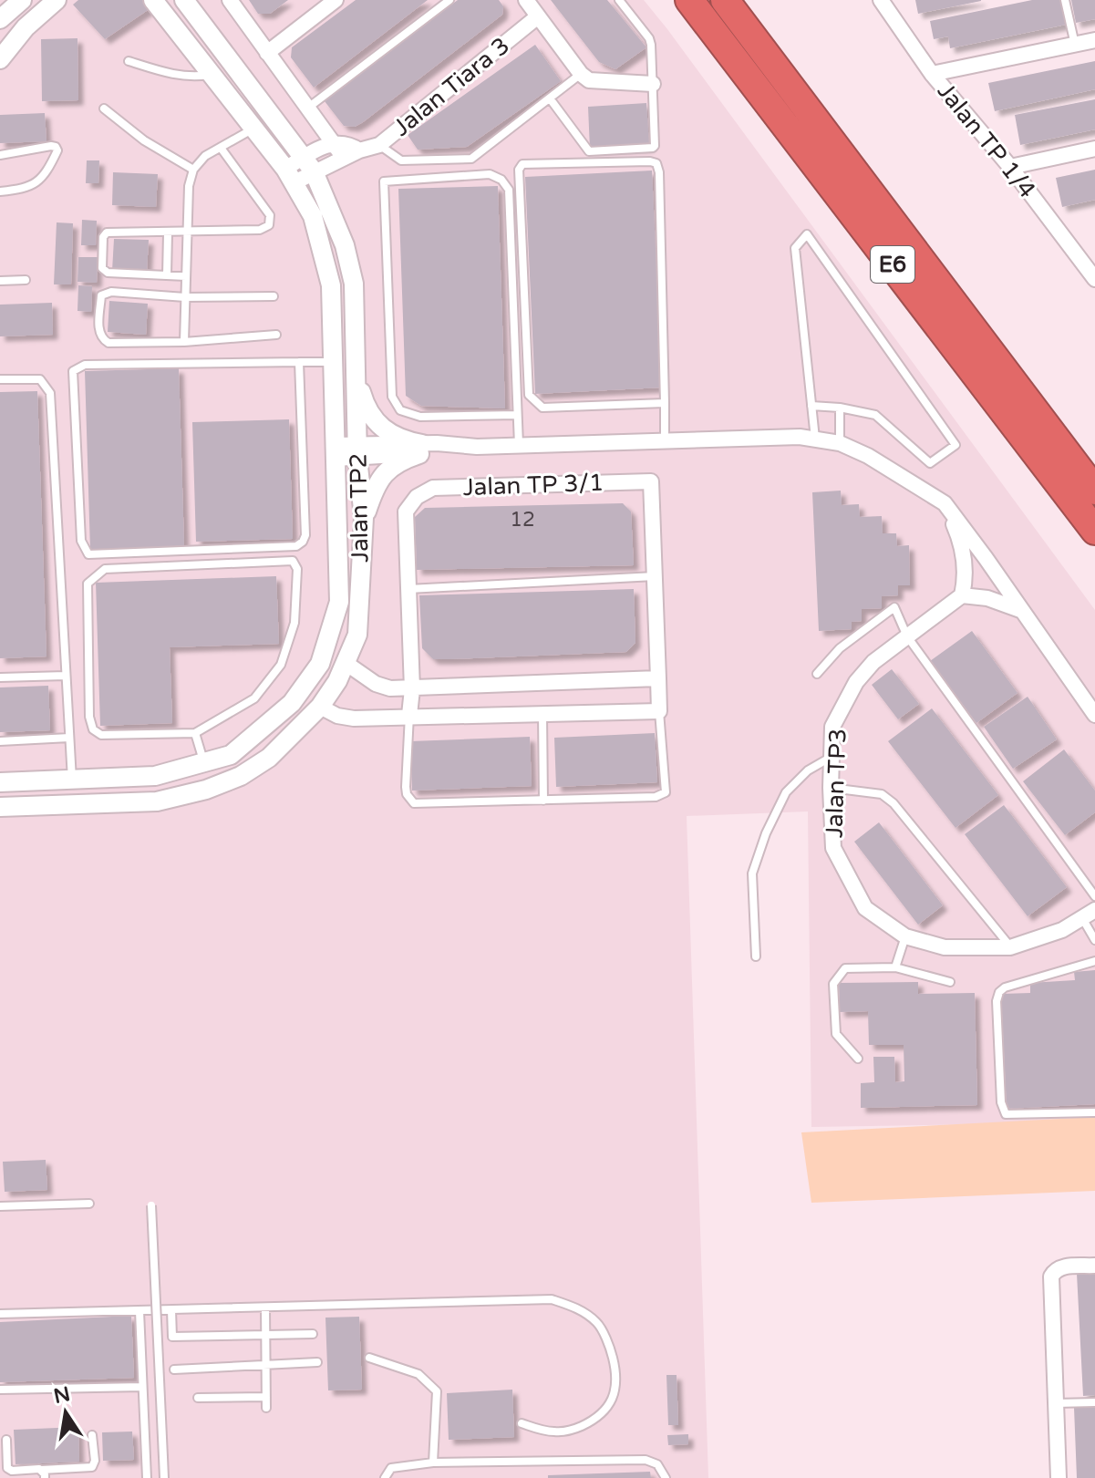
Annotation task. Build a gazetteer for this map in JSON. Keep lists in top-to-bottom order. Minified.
{"streets":{"highway":["E6"],"street":["Jalan Tiara 3","Jalan TP 1/4","Jalan TP 3/1","Jalan TP2","Jalan TP3"]},"crossings":[["Jalan Tiara 3","Jalan TP2"]],"house_numbers":["12"],"north":"top"}
